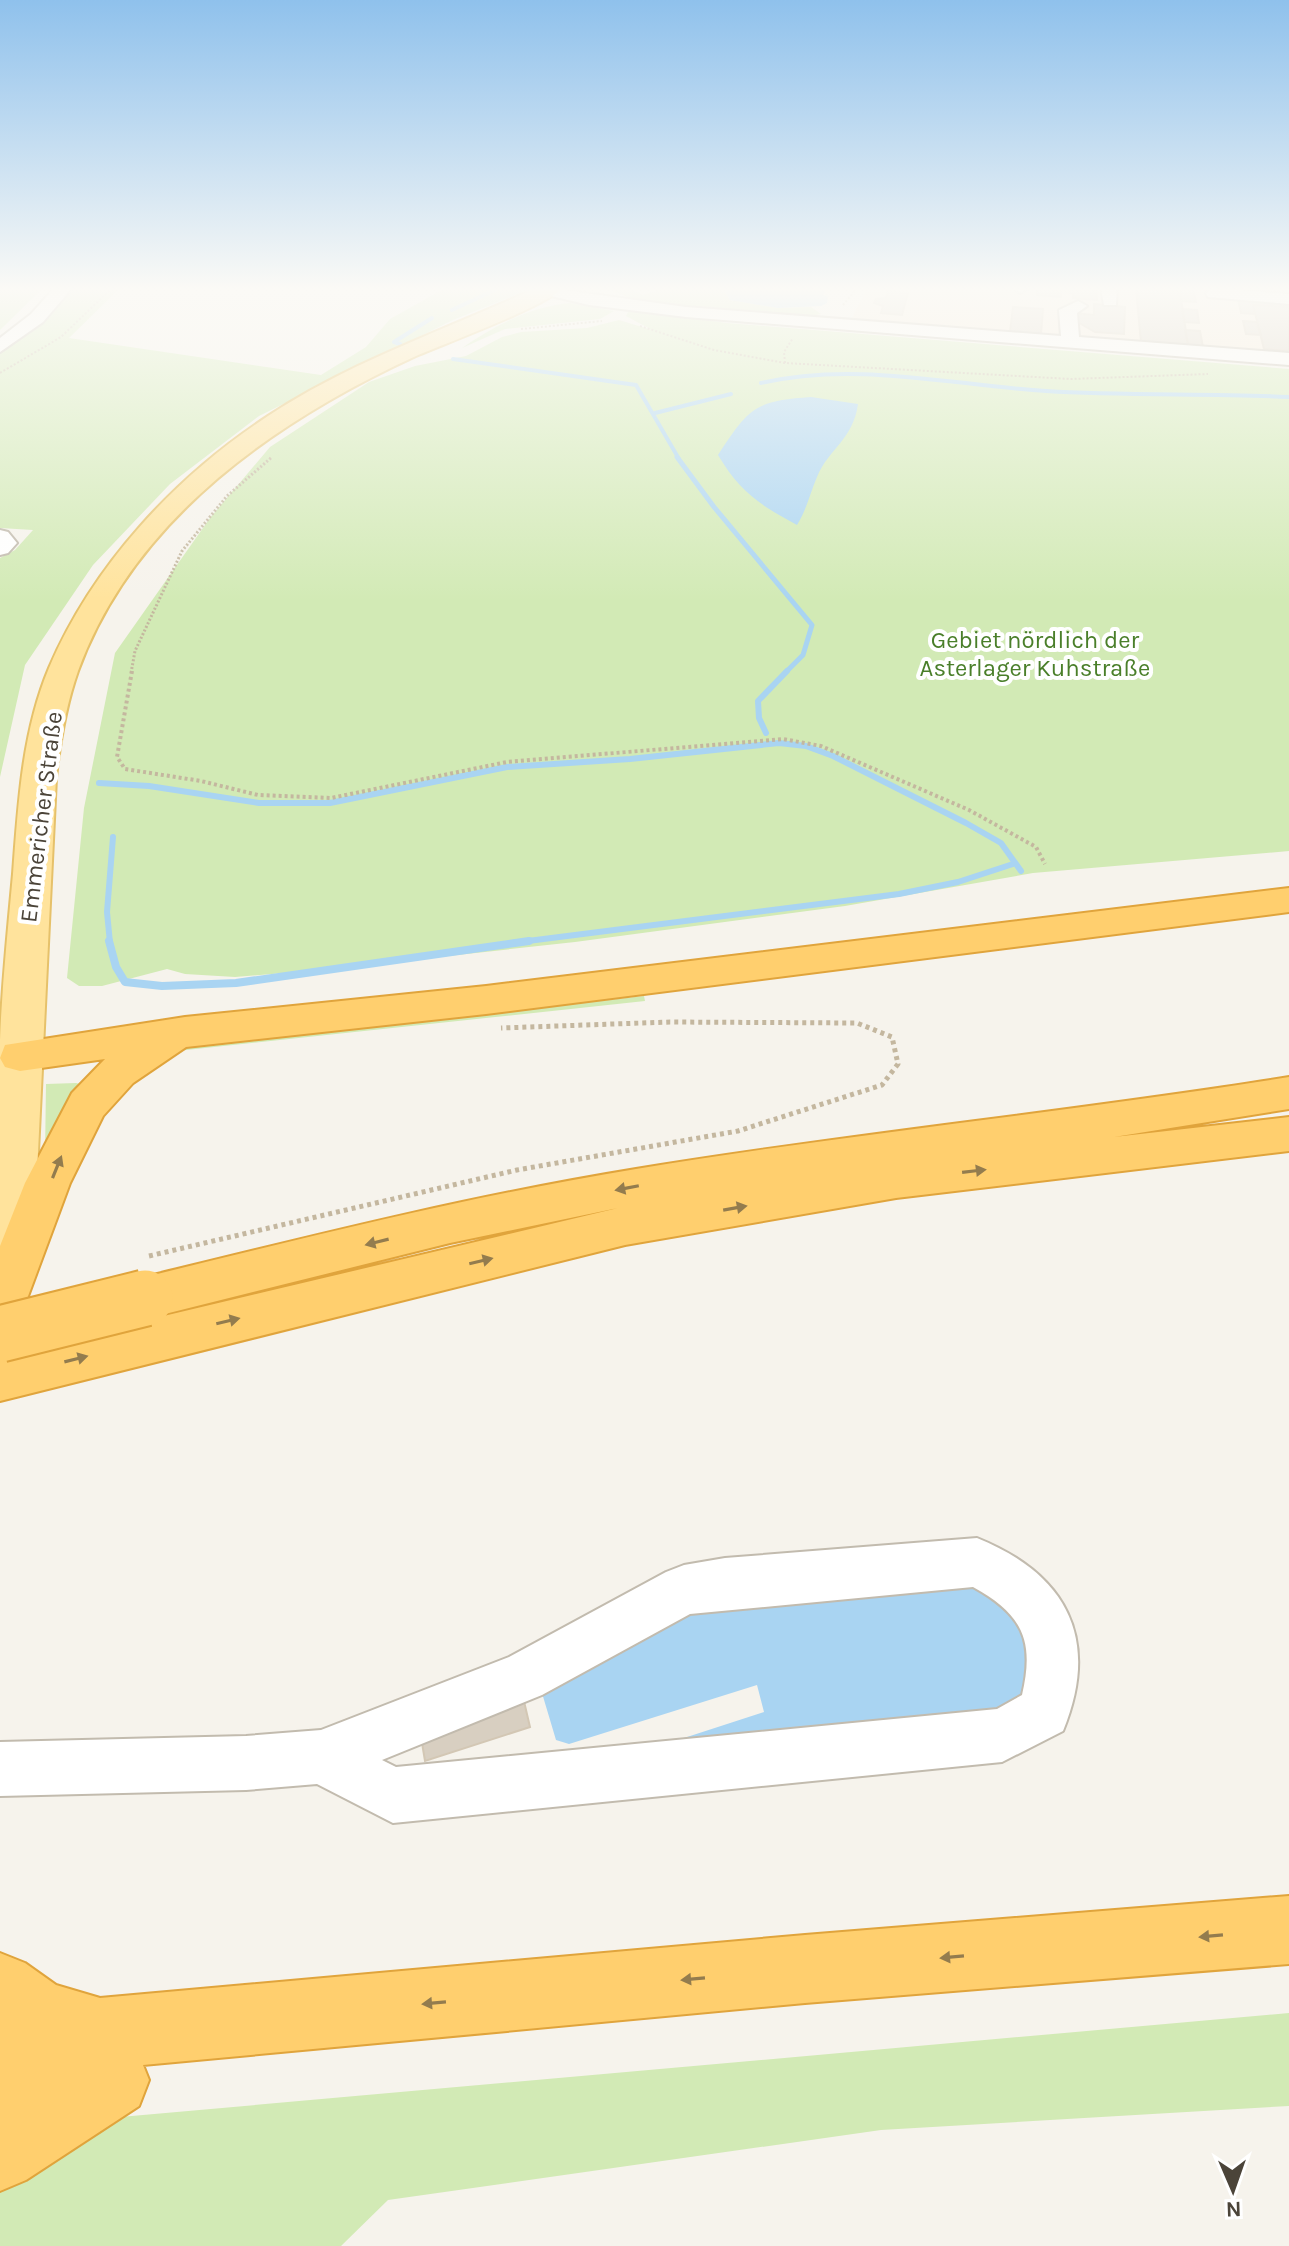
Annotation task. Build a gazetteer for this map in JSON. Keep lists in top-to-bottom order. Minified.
{"streets":{"main road":["Emmericher Straße"]},"parks":["Gebiet nördlich der Asterlager Kuhstraße"],"north":"bottom"}
